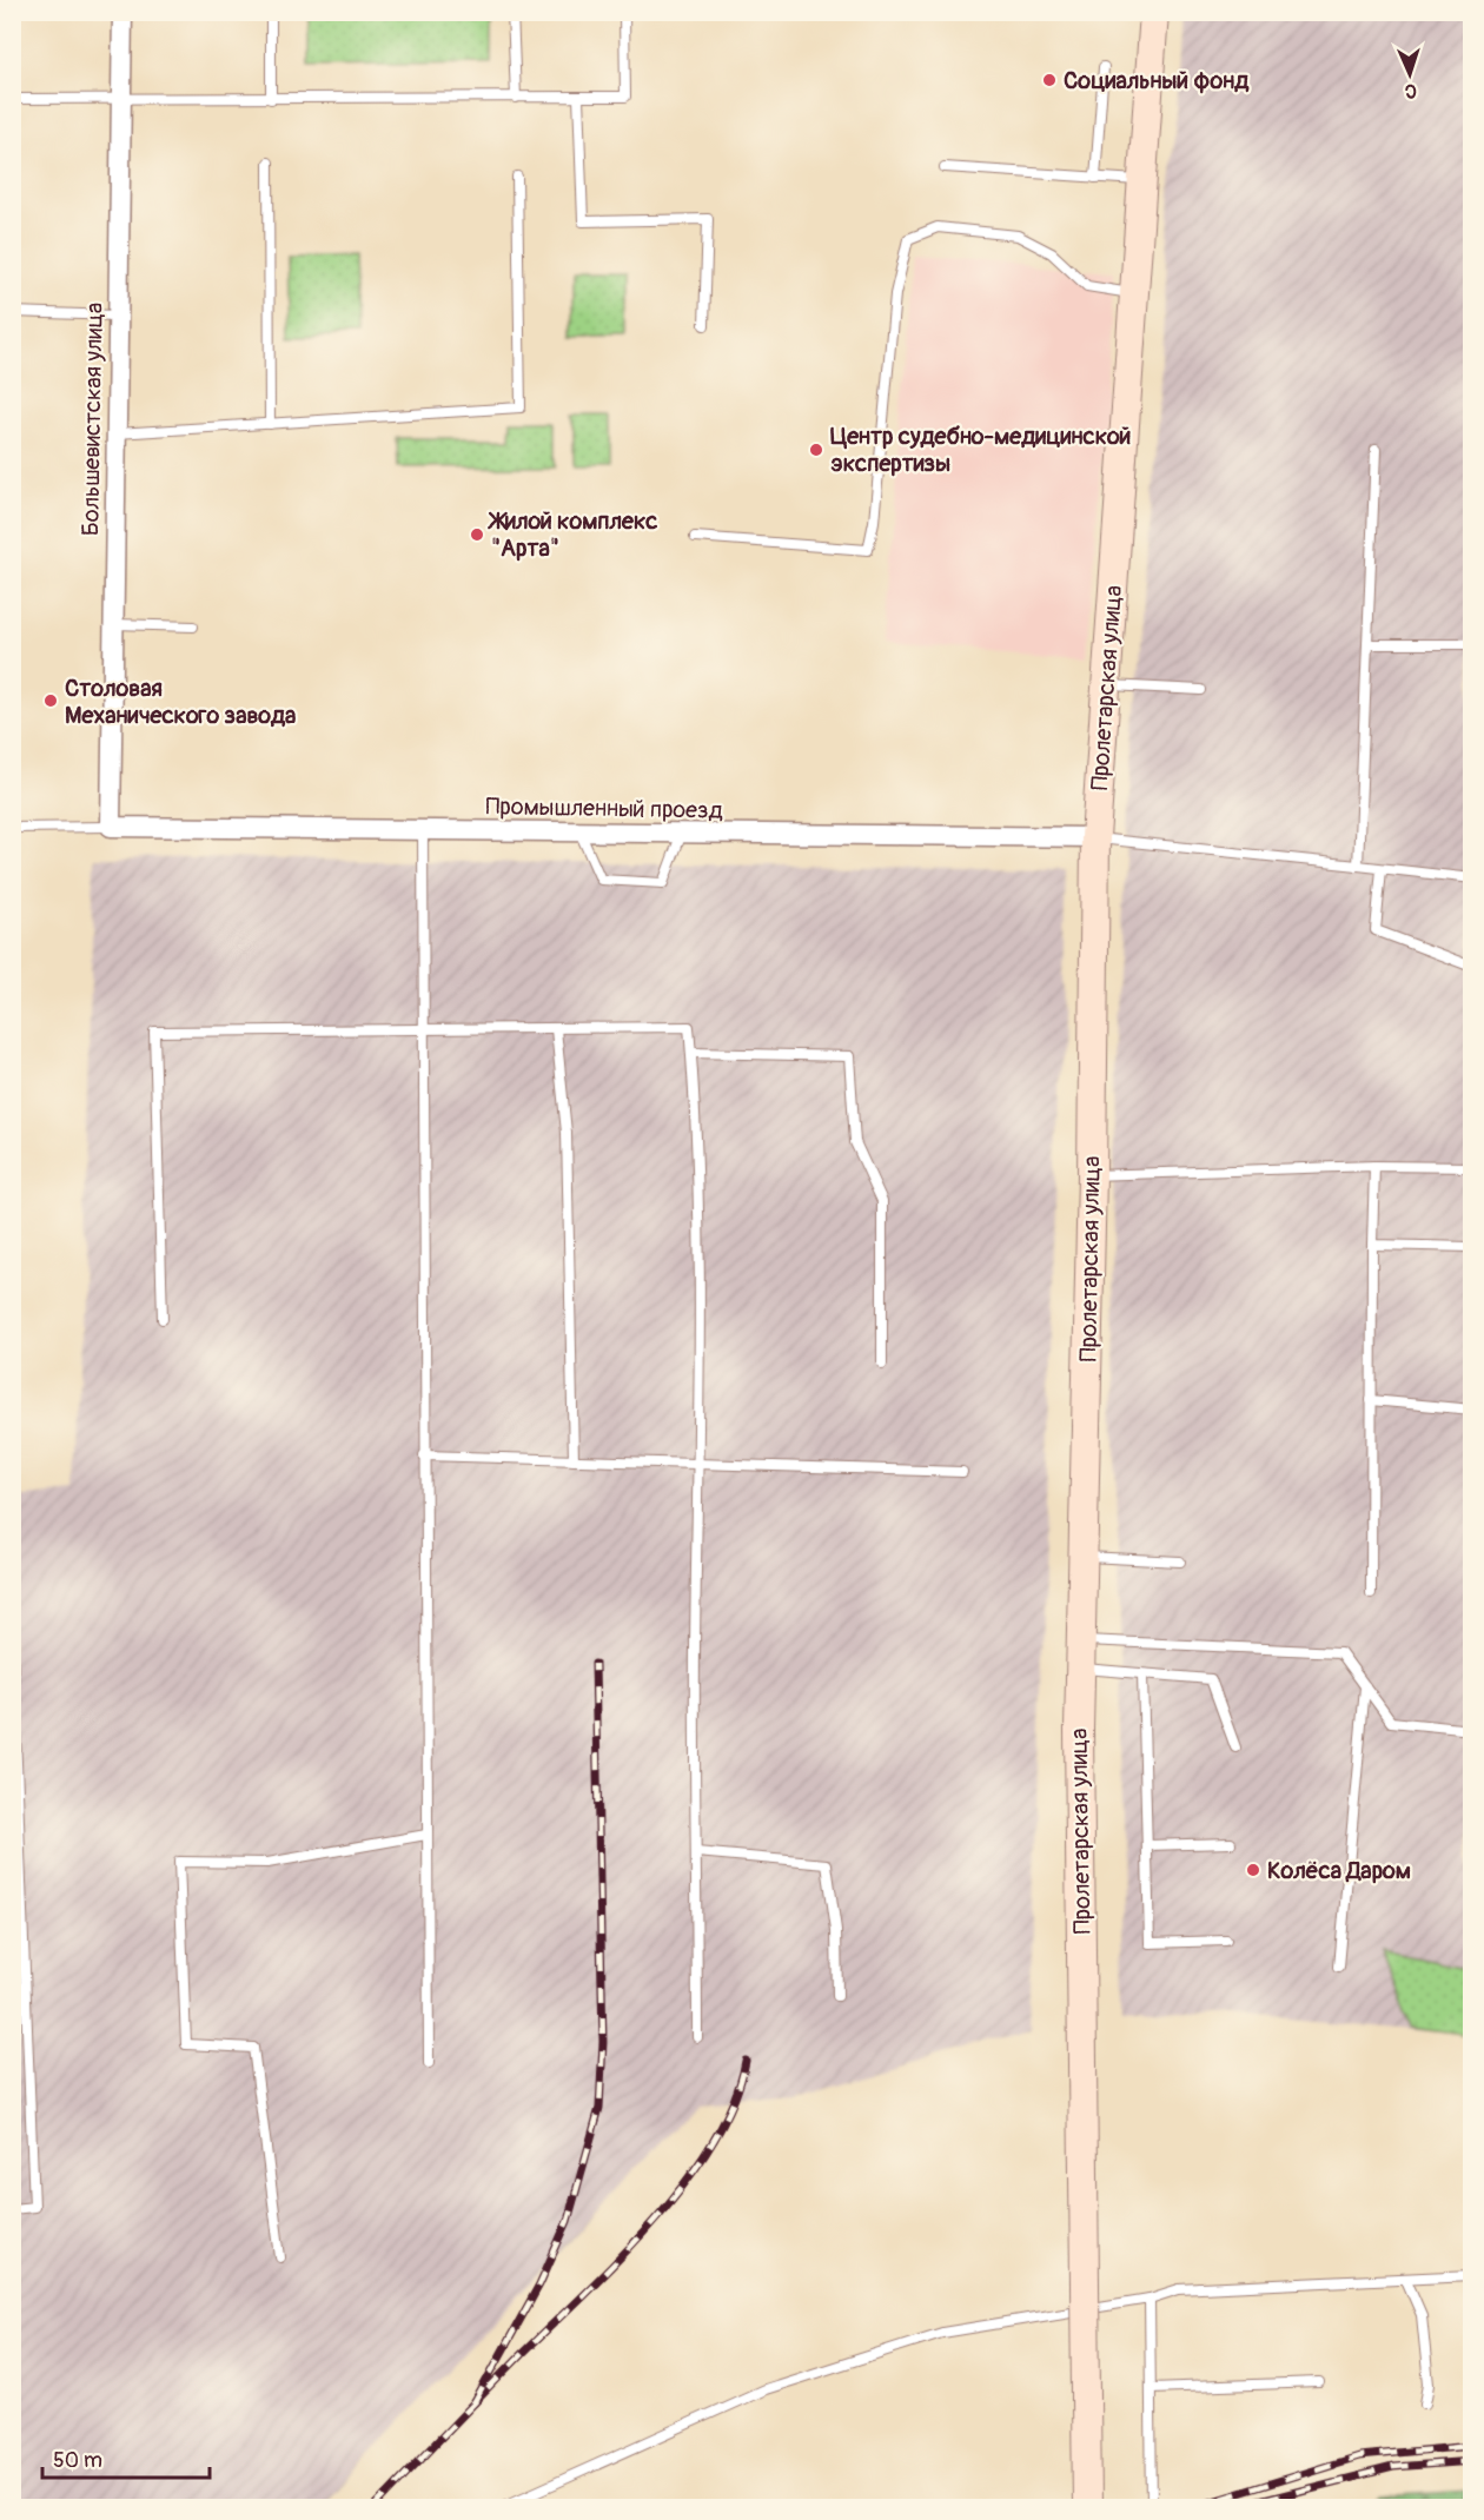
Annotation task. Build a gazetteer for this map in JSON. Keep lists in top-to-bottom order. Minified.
{"streets":{"street":["Большевистская улица","Пролетарская улица","Промышленный проезд"]},"crossings":[["Большевистская улица","Промышленный проезд"],["Пролетарская улица","Промышленный проезд"]],"places":["Социальный фонд","Центр судебно-медицинской экспертизы","Жилой комплекс \"Арта\"","Столовая Механического завода","Колёса Даром"],"scale_bar":"50 m","north":"bottom"}
